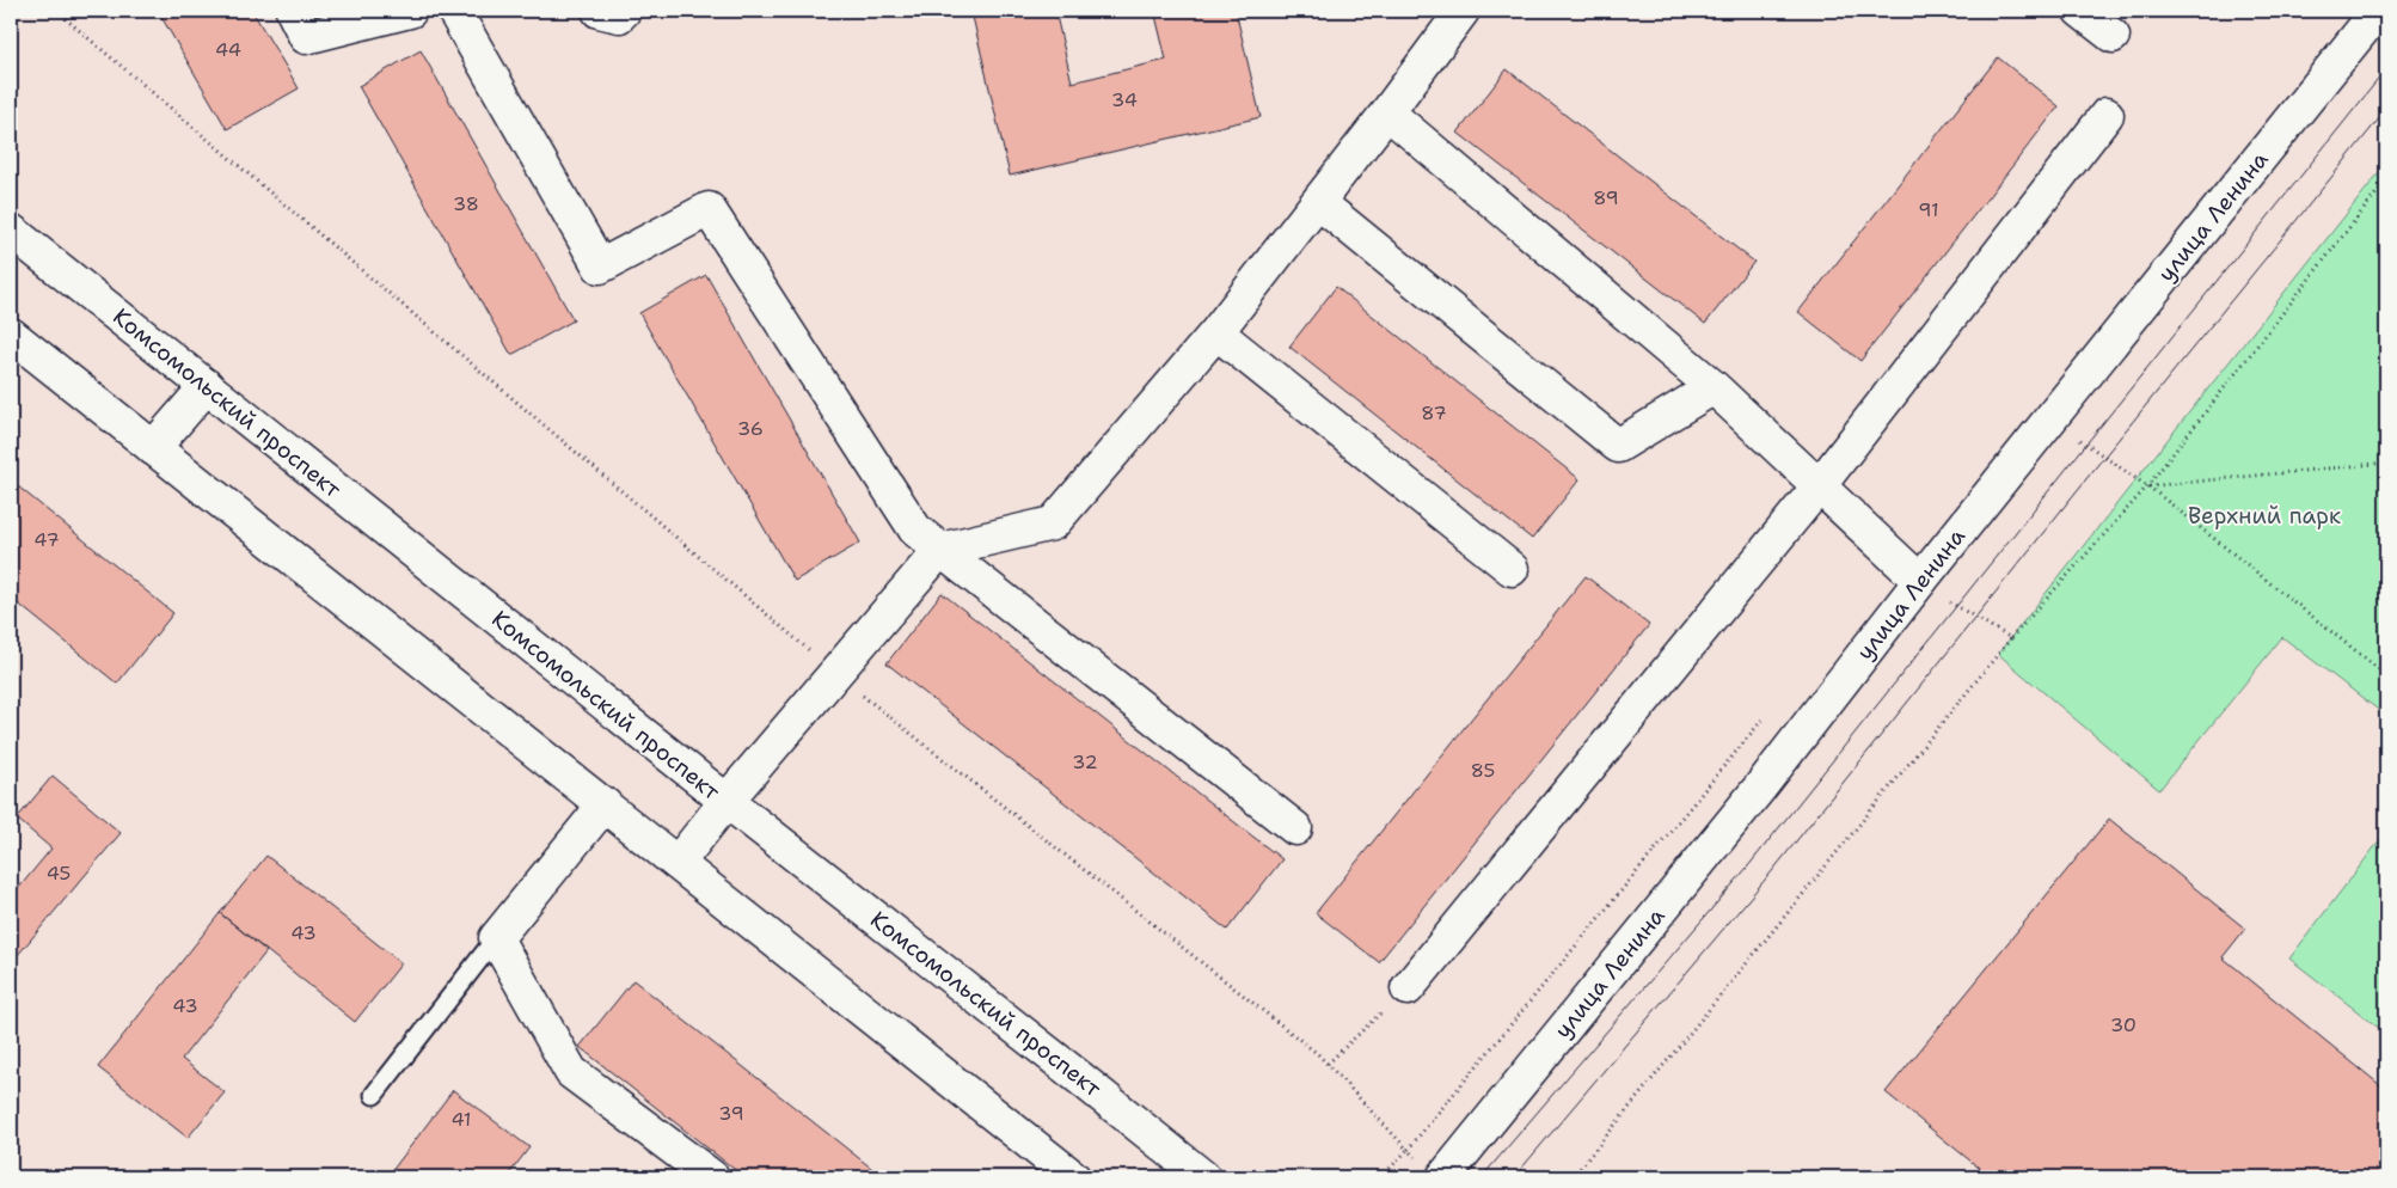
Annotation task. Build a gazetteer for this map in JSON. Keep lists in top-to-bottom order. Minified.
{"streets":{"street":["улица Ленина","Комсомольский проспект"]},"parks":["Верхний парк"],"house_numbers":["44","34","89","38","91","87","36","47","32","85","45","43","43","30","39","41"]}
